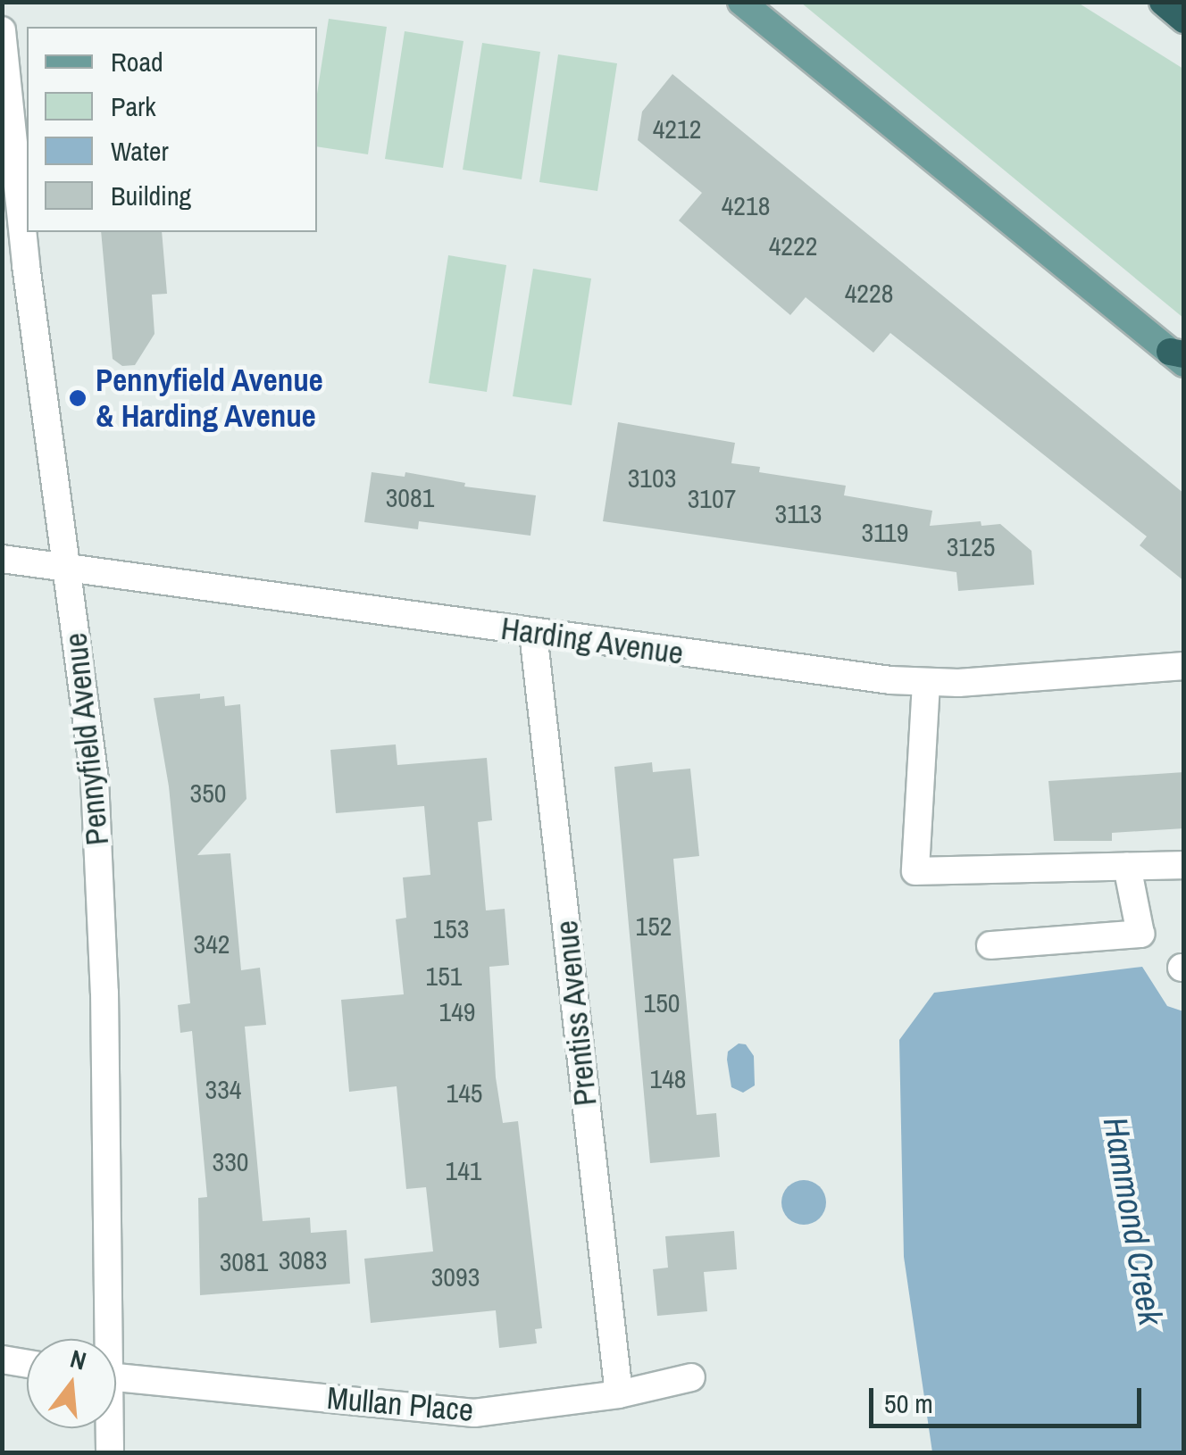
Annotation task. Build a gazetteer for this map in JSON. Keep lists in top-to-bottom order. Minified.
{"streets":{"street":["Harding Avenue","Pennyfield Avenue","Prentiss Avenue","Mullan Place"]},"crossings":[["Harding Avenue","Pennyfield Avenue"],["Harding Avenue","Prentiss Avenue"],["Prentiss Avenue","Mullan Place"]],"water":["Hammond Creek"],"places":["Pennyfield Avenue & Harding Avenue"],"house_numbers":["4212","4218","4222","4228","3103","3081","3107","3113","3119","3125","350","152","153","342","151","150","149","148","334","145","330","141","3083","3081","3093"],"legend":["Road","Park","Water","Building"],"scale_bar":"50 m","north":"top"}
